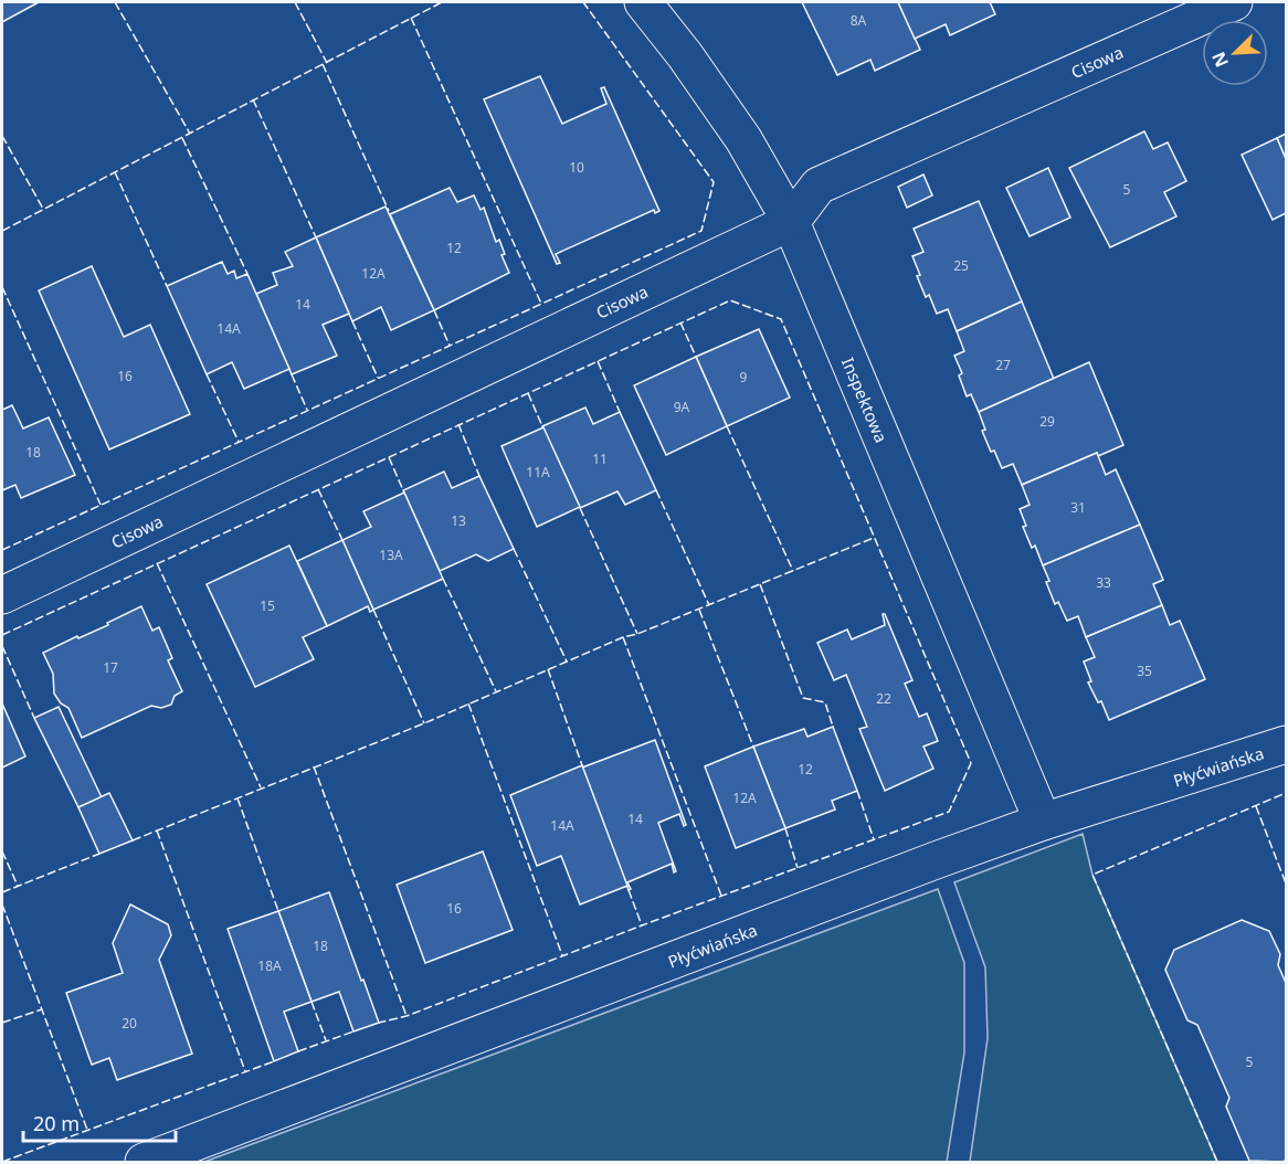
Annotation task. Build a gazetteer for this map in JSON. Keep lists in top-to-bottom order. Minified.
{"streets":{"street":["Cisowa","Inspektowa","Płyćwiańska"]},"crossings":[["Cisowa","Inspektowa"],["Inspektowa","Płyćwiańska"]],"house_numbers":["8A","10","5","12","25","12A","14","14A","27","16","9","9A","29","18","11","11A","31","13","13A","33","15","17","35","22","12","12A","14","14A","16","18","18A","20","5"],"scale_bar":"20 m","north":"bottom left"}
